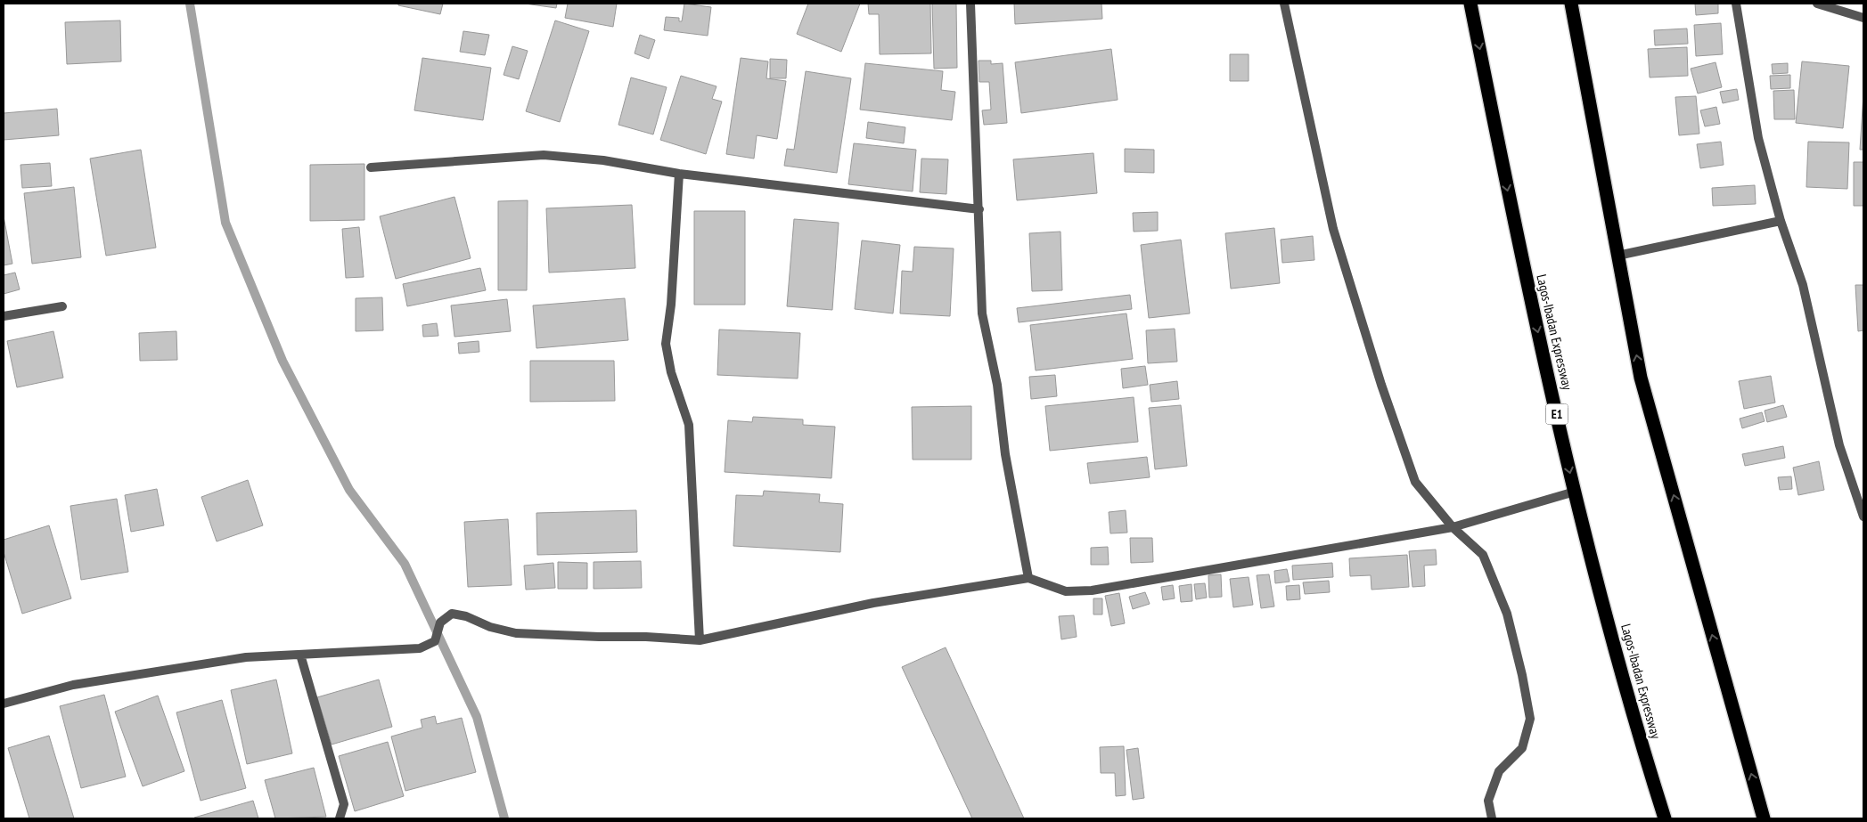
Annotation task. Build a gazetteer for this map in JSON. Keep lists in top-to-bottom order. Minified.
{"streets":{"highway":["Lagos-Ibadan Expressway","E1"]}}
